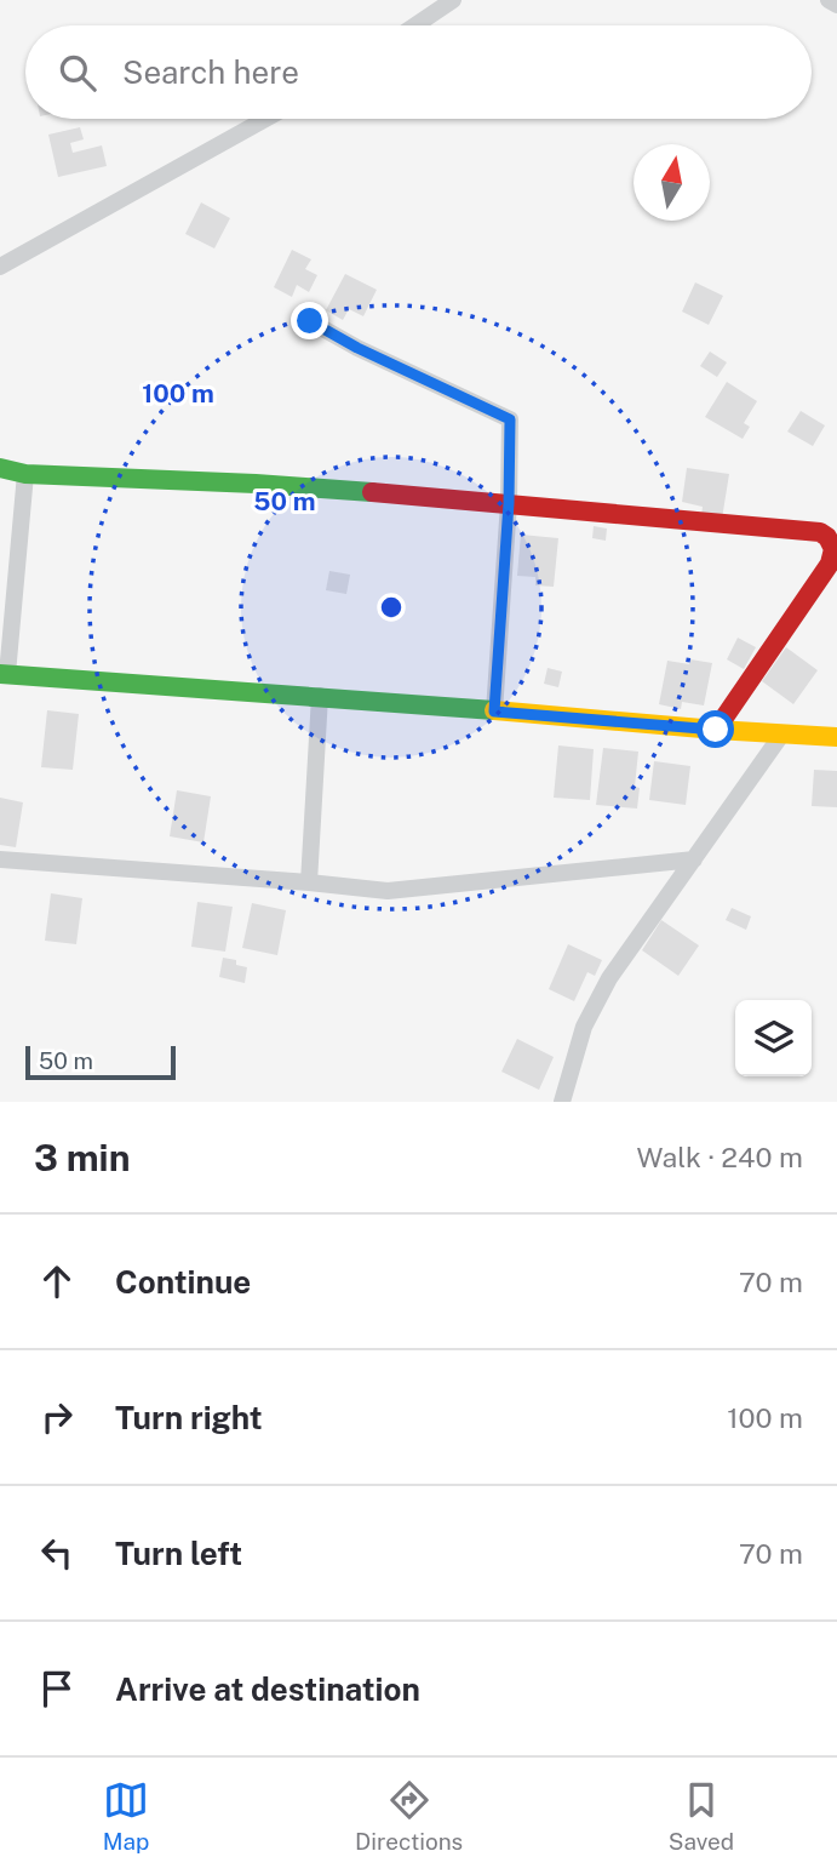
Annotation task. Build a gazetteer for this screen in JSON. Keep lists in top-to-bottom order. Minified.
{"scale_bar":"50 m","north":"top","page":{"search":"Search here","scale":"50 m","heading":["3 min","Walk · 240 m"],"list":[["Continue","70 m"],["Turn right","100 m"],["Turn left","70 m"],"Arrive at destination"],"nav":["Map","Directions","Saved"]},"rings":["100 m","50 m"]}
